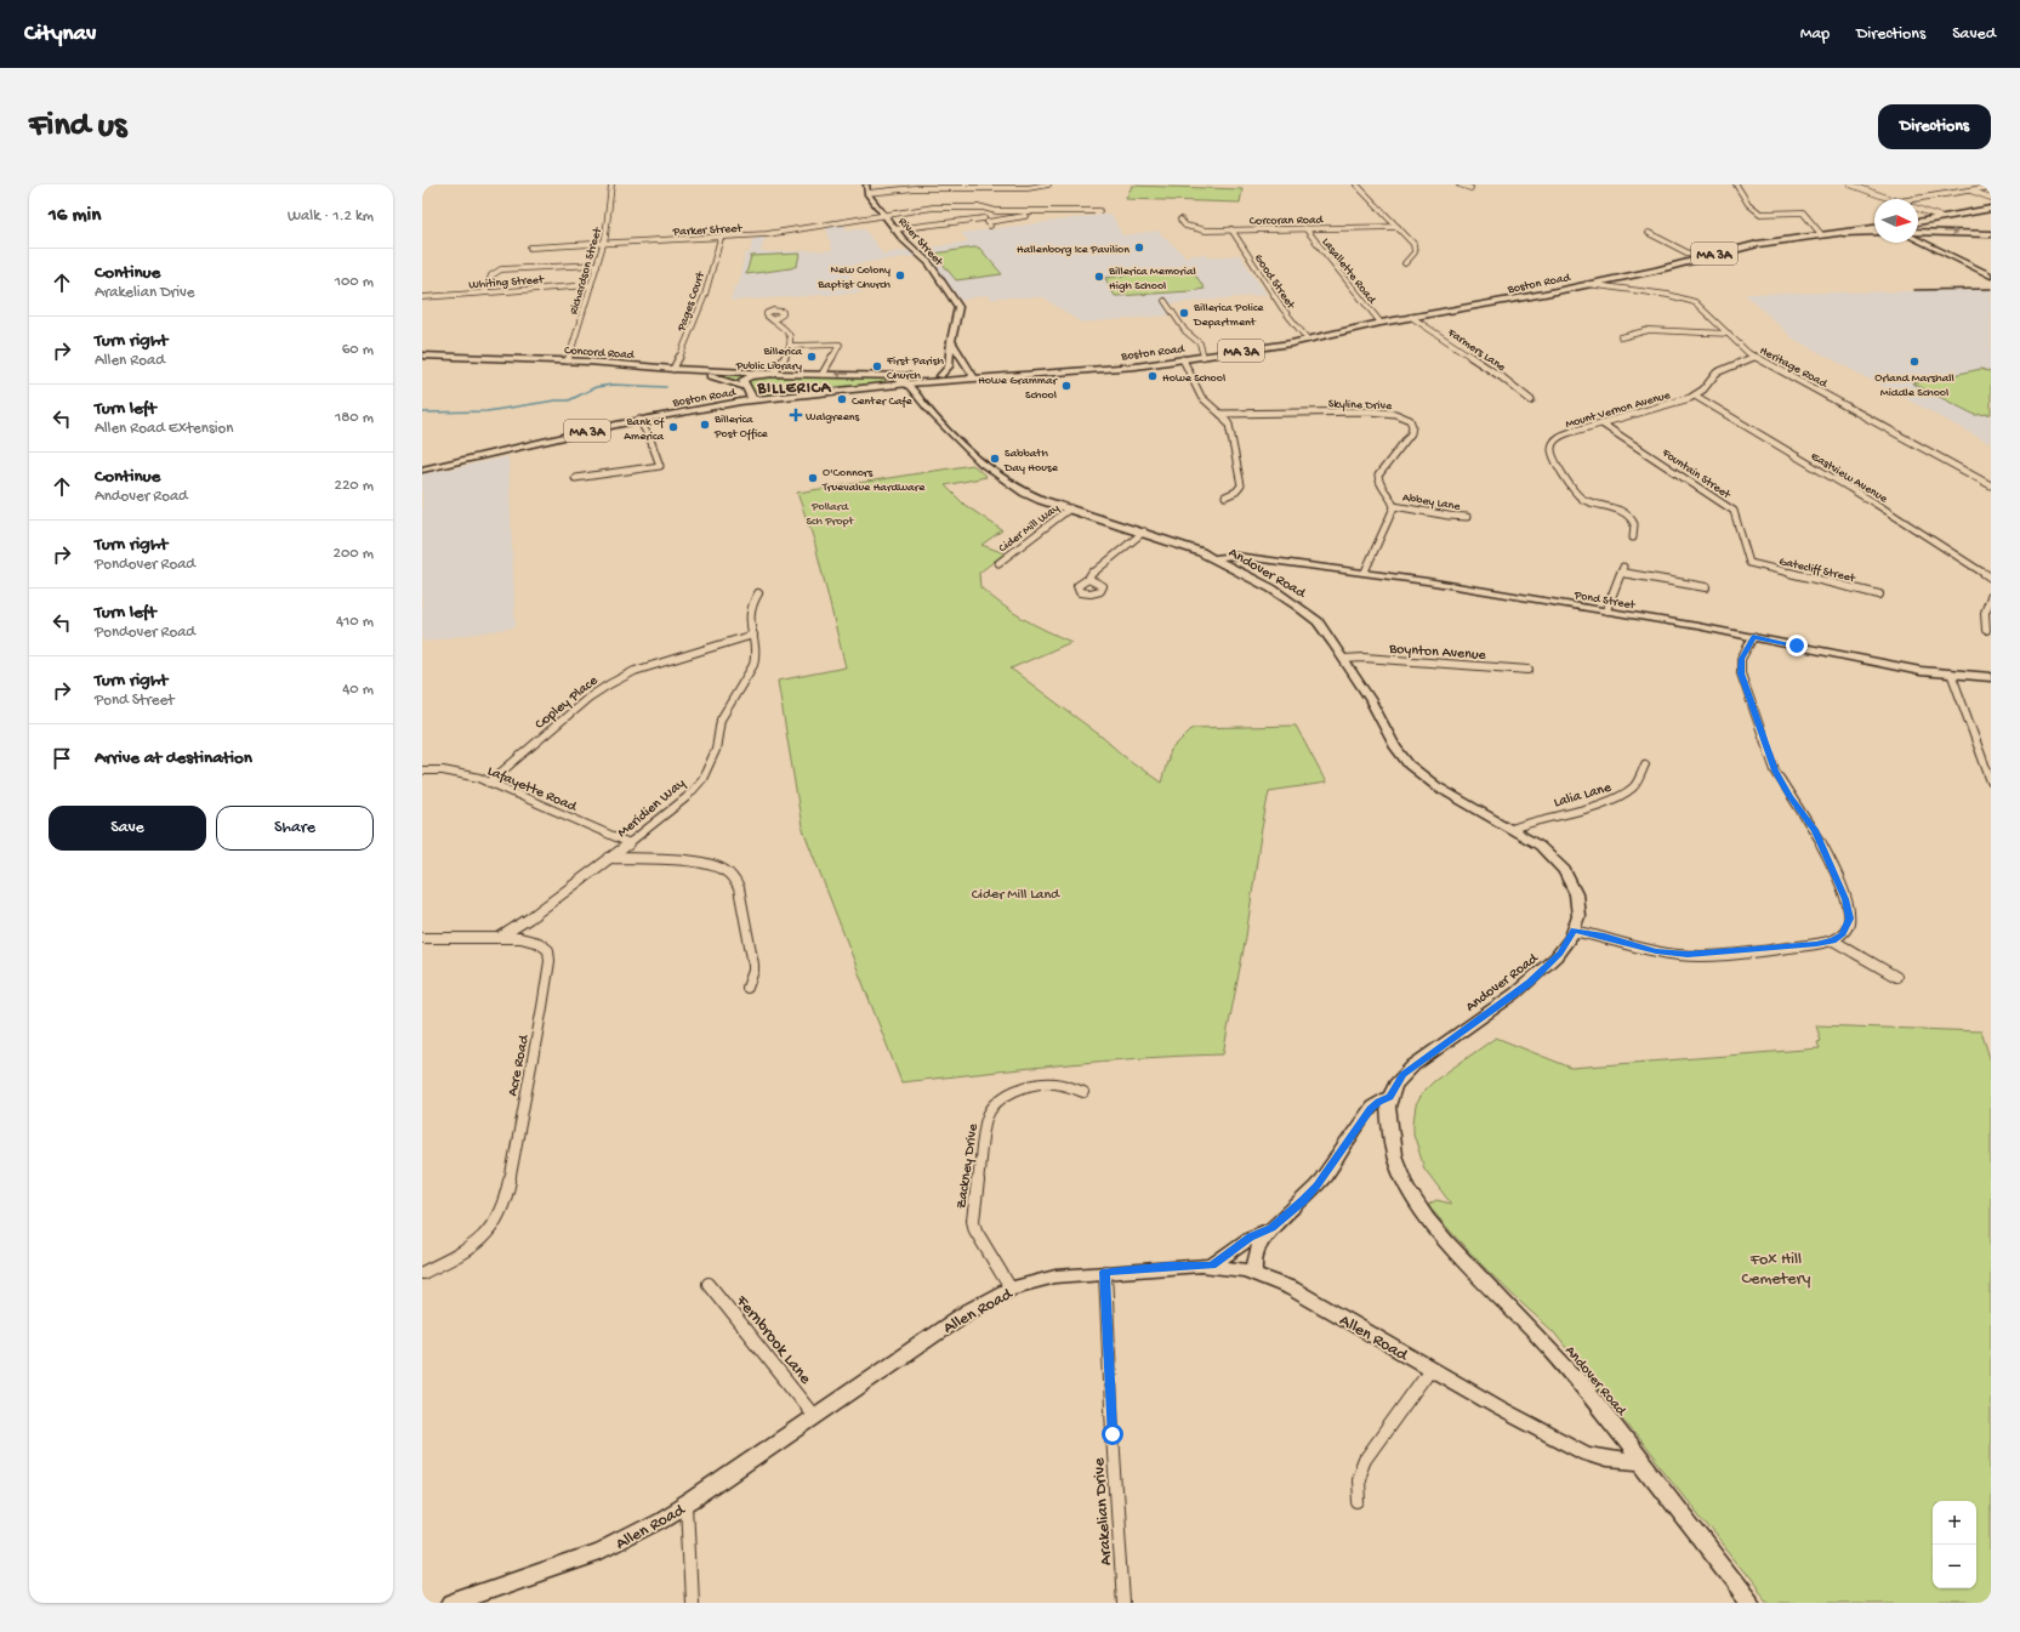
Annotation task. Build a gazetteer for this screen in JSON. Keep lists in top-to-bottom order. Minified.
{"streets":{"main road":["River Street","MA 3A","Boston Road","Concord Road","Andover Road","Pond Street","Allen Road"],"street":["Corcoran Road","Parker Street","Lasallette Road","Richardson Street","Whiting Street","Good Street","Pages Court","Farmers Lane","Heritage Road","Skyline Drive","Mount Vernon Avenue","Fountain Street","Eastview Avenue","Abbey Lane","Cider Mill Way","Gatecliff Street","Boynton Avenue","Copley Place","Lafayette Road","Lalia Lane","Meridien Way","Acre Road","Zackney Drive","Fernbrook Lane","Arakelian Drive"]},"crossings":[["Corcoran Road","Lasallette Road"],["Corcoran Road","Good Street"],["Parker Street","River Street"],["Parker Street","Richardson Street"],["Parker Street","Pages Court"],["River Street","Concord Road"],["Lasallette Road","Boston Road"],["Richardson Street","Whiting Street"],["Richardson Street","Concord Road"],["Good Street","Boston Road"],["Boston Road","Farmers Lane"],["Boston Road","Concord Road"],["Boston Road","Heritage Road"],["Boston Road","Andover Road"],["Pages Court","Concord Road"],["Concord Road","Andover Road"],["Skyline Drive","Abbey Lane"],["Mount Vernon Avenue","Fountain Street"],["Mount Vernon Avenue","Eastview Avenue"],["Fountain Street","Gatecliff Street"],["Cider Mill Way","Andover Road"],["Andover Road","Pond Street"],["Andover Road","Boynton Avenue"],["Andover Road","Lalia Lane"],["Andover Road","Allen Road"],["Copley Place","Lafayette Road"],["Copley Place","Meridien Way"],["Lafayette Road","Meridien Way"],["Meridien Way","Acre Road"],["Zackney Drive","Allen Road"],["Allen Road","Fernbrook Lane"],["Allen Road","Arakelian Drive"]],"districts":["BILLERICA"],"parks":["Pollard Sch Propt","Cider Mill Land","Fox Hill Cemetery"],"places":{"other":["Hallenborg Ice Pavilion","New Colony Baptist Church","Billerica Memorial High School","Billerica Police Department","Billerica Public Library","Orland Marshall Middle School","First Parish Church","Howe School","Howe Grammar School","Center Cafe","Billerica Post Office","Bank of America","Sabbath Day House","O'Connors Truevalue Hardware"],"health":["Walgreens"]},"north":"right","page":{"header":"Citynav","nav":["Map","Directions","Saved"],"buttons":["Directions",["Save","Share"]],"title":"Find us","heading":["16 min","Walk · 1.2 km"],"list":[["Continue","Arakelian Drive","100 m"],["Turn right","Allen Road","60 m"],["Turn left","Allen Road Extension","180 m"],["Continue","Andover Road","220 m"],["Turn right","Pondover Road","200 m"],["Turn left","Pondover Road","410 m"],["Turn right","Pond Street","40 m"],"Arrive at destination"],"map_buttons":["+","−"]}}
